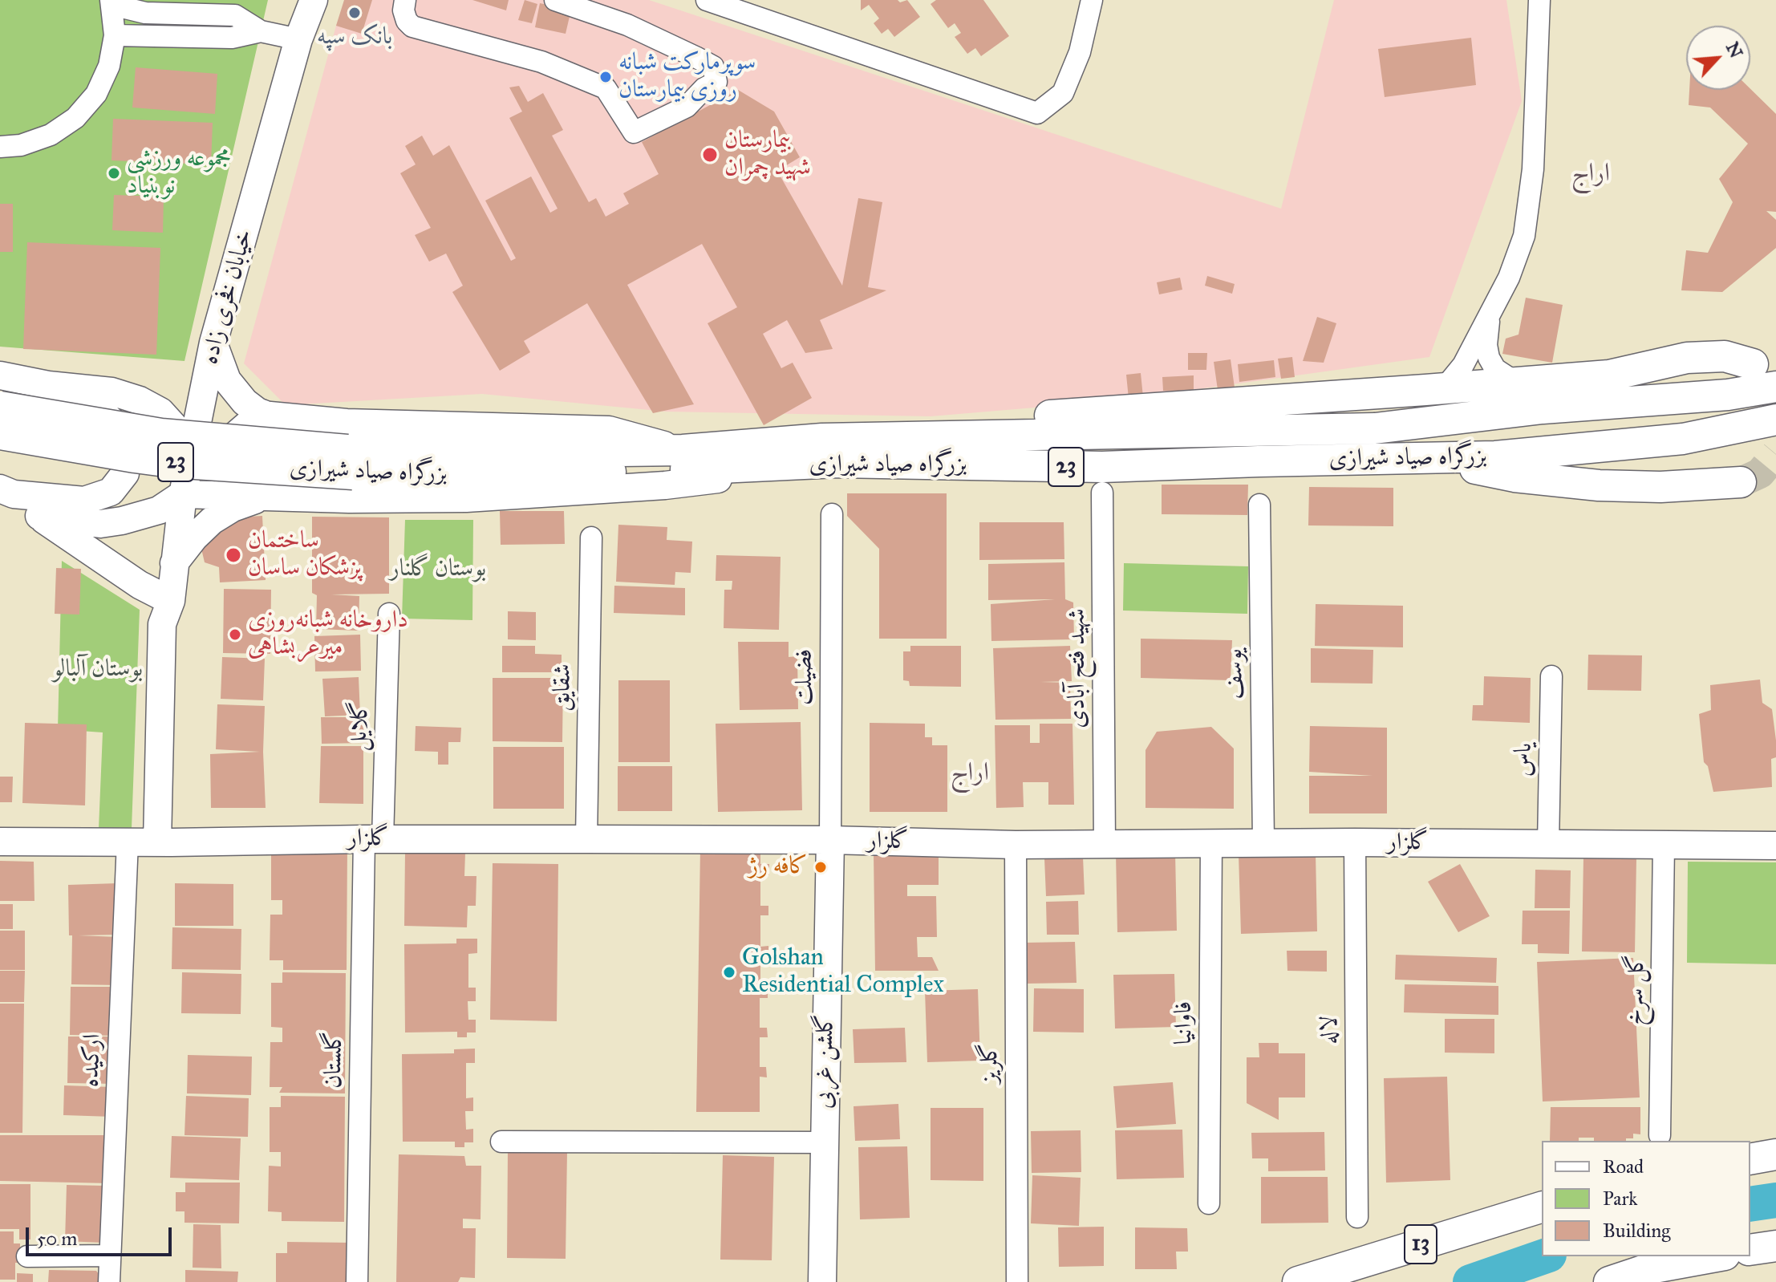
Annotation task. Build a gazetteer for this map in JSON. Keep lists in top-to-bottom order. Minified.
{"streets":{"highway":["بزرگراه صیاد شیرازی","23","13"],"main road":["خیابان فخری زاده","گلزار","گلشن غربی"],"street":["شهید فتح آبادی","یوسف","فضیلت","شقایق","گلایل","یاس","گل سرخ","فاوانیا","لاله","گلستان","ارکیده","گلریز"]},"crossings":[["خیابان فخری زاده","گلزار"],["شهید فتح آبادی","گلزار"],["یوسف","گلزار"],["فضیلت","گلزار"],["فضیلت","گلشن غربی"],["شقایق","گلزار"],["گلایل","گلزار"],["گلایل","گلستان"],["یاس","گلزار"],["گلزار","گل سرخ"],["گلزار","فاوانیا"],["گلزار","لاله"],["گلزار","گلستان"],["گلزار","ارکیده"],["گلزار","گلشن غربی"],["گلزار","گلریز"]],"districts":["اراج","اراج"],"parks":["بوستان گلنار","بوستان آلبالو"],"places":["بانک سپه","سوپرمارکت شبانه روزی بیمارستان","بیمارستان شهید چمران","مجموعه ورزشی نوبنیاد","ساختمان پزشکان ساسان","داروخانه شبانه‌روزی میرعربشاهی","کافه رژ","Golshan Residential Complex"],"legend":["Road","Park","Building"],"scale_bar":"50 m","north":"top right"}
